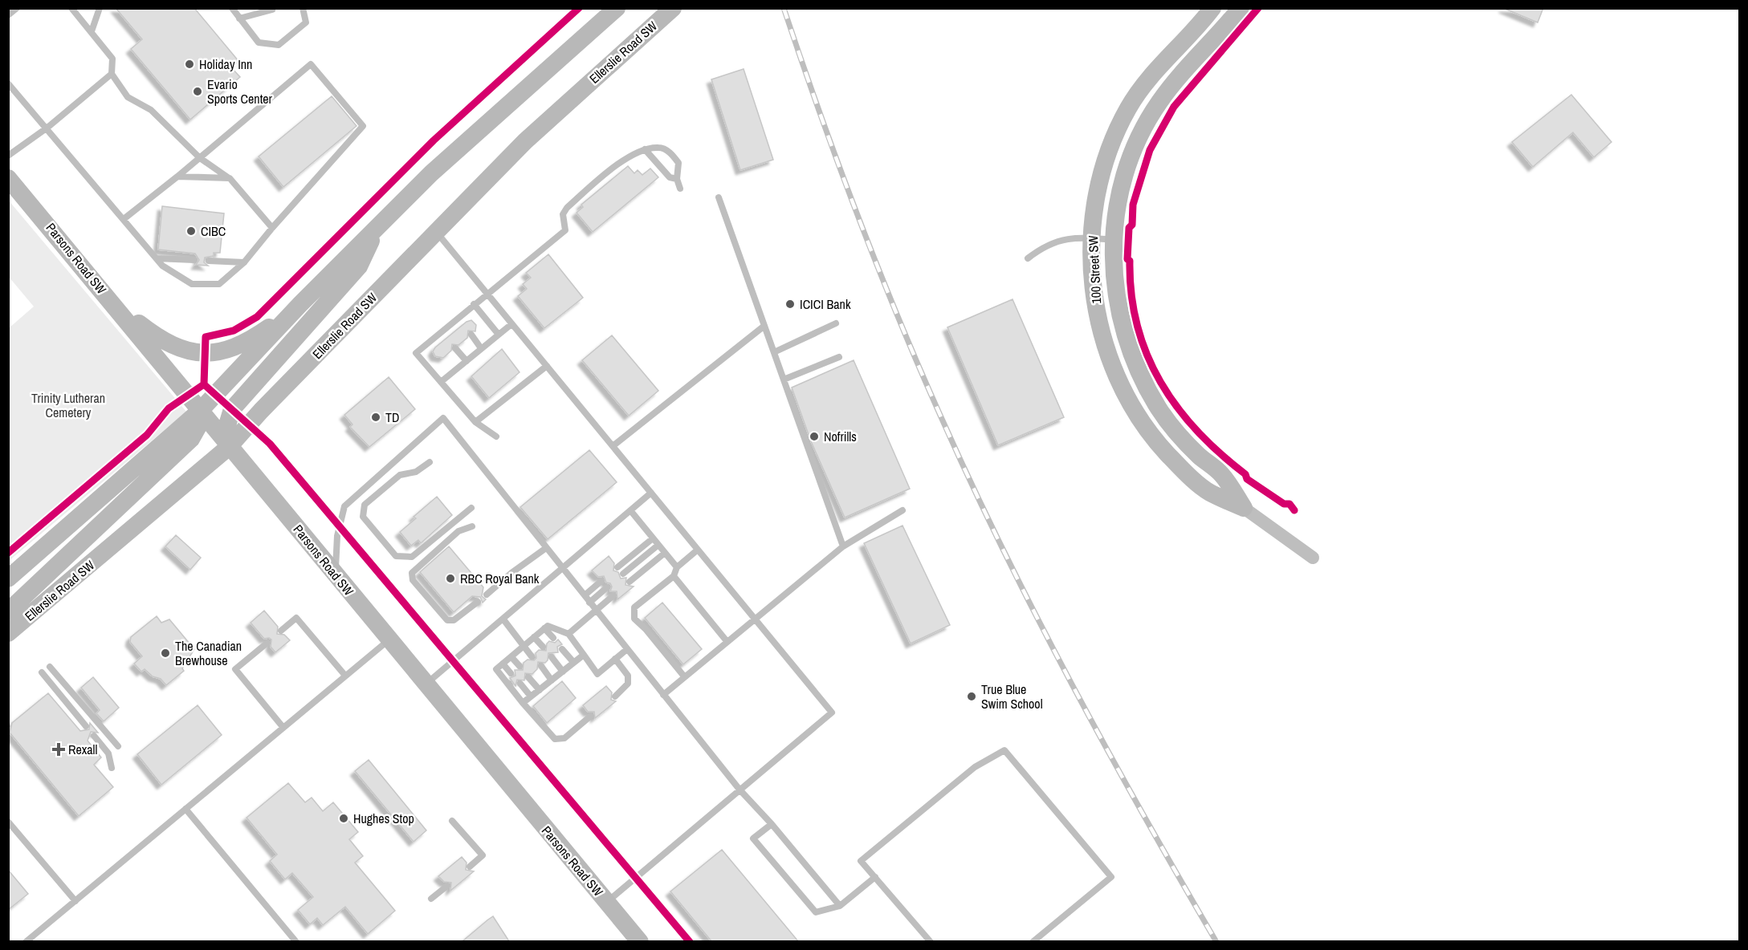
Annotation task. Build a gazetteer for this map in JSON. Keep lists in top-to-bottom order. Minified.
{"streets":{"main road":["Ellerslie Road SW","Parsons Road SW","100 Street SW"]},"crossings":[["Ellerslie Road SW","Parsons Road SW"]],"parks":["Trinity Lutheran Cemetery"],"places":{"other":["Holiday Inn","Evario Sports Center","CIBC","ICICI Bank","TD","Nofrills","RBC Royal Bank","The Canadian Brewhouse","True Blue Swim School","Hughes Stop"],"health":["Rexall"]}}
